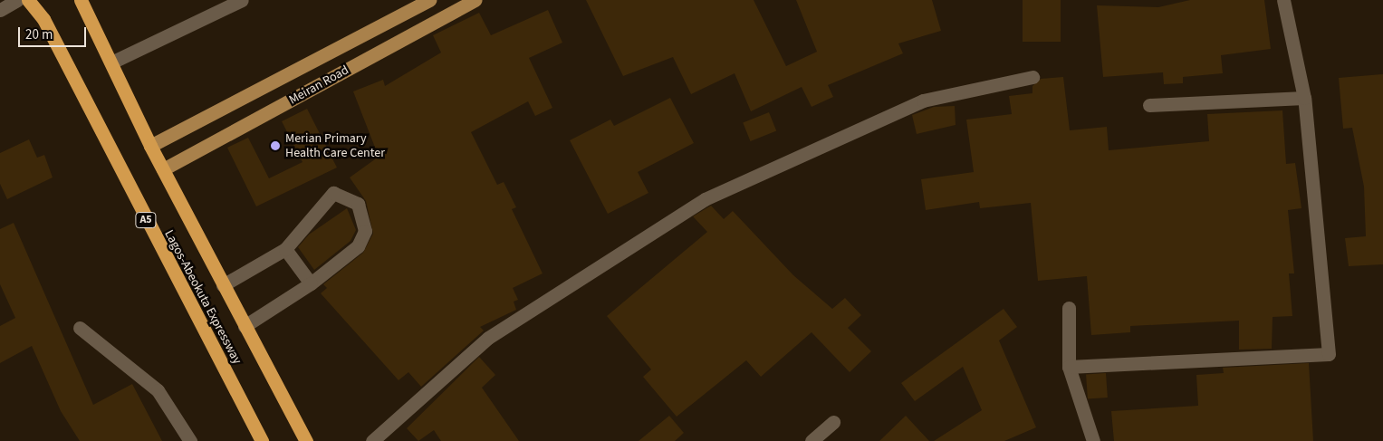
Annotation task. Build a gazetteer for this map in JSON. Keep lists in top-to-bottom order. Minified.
{"streets":{"highway":["A5","Lagos-Abeokuta Expressway"],"main road":["Meiran Road"]},"crossings":[["Meiran Road","Lagos-Abeokuta Expressway"]],"places":["Merian Primary Health Care Center"],"scale_bar":"20 m"}
